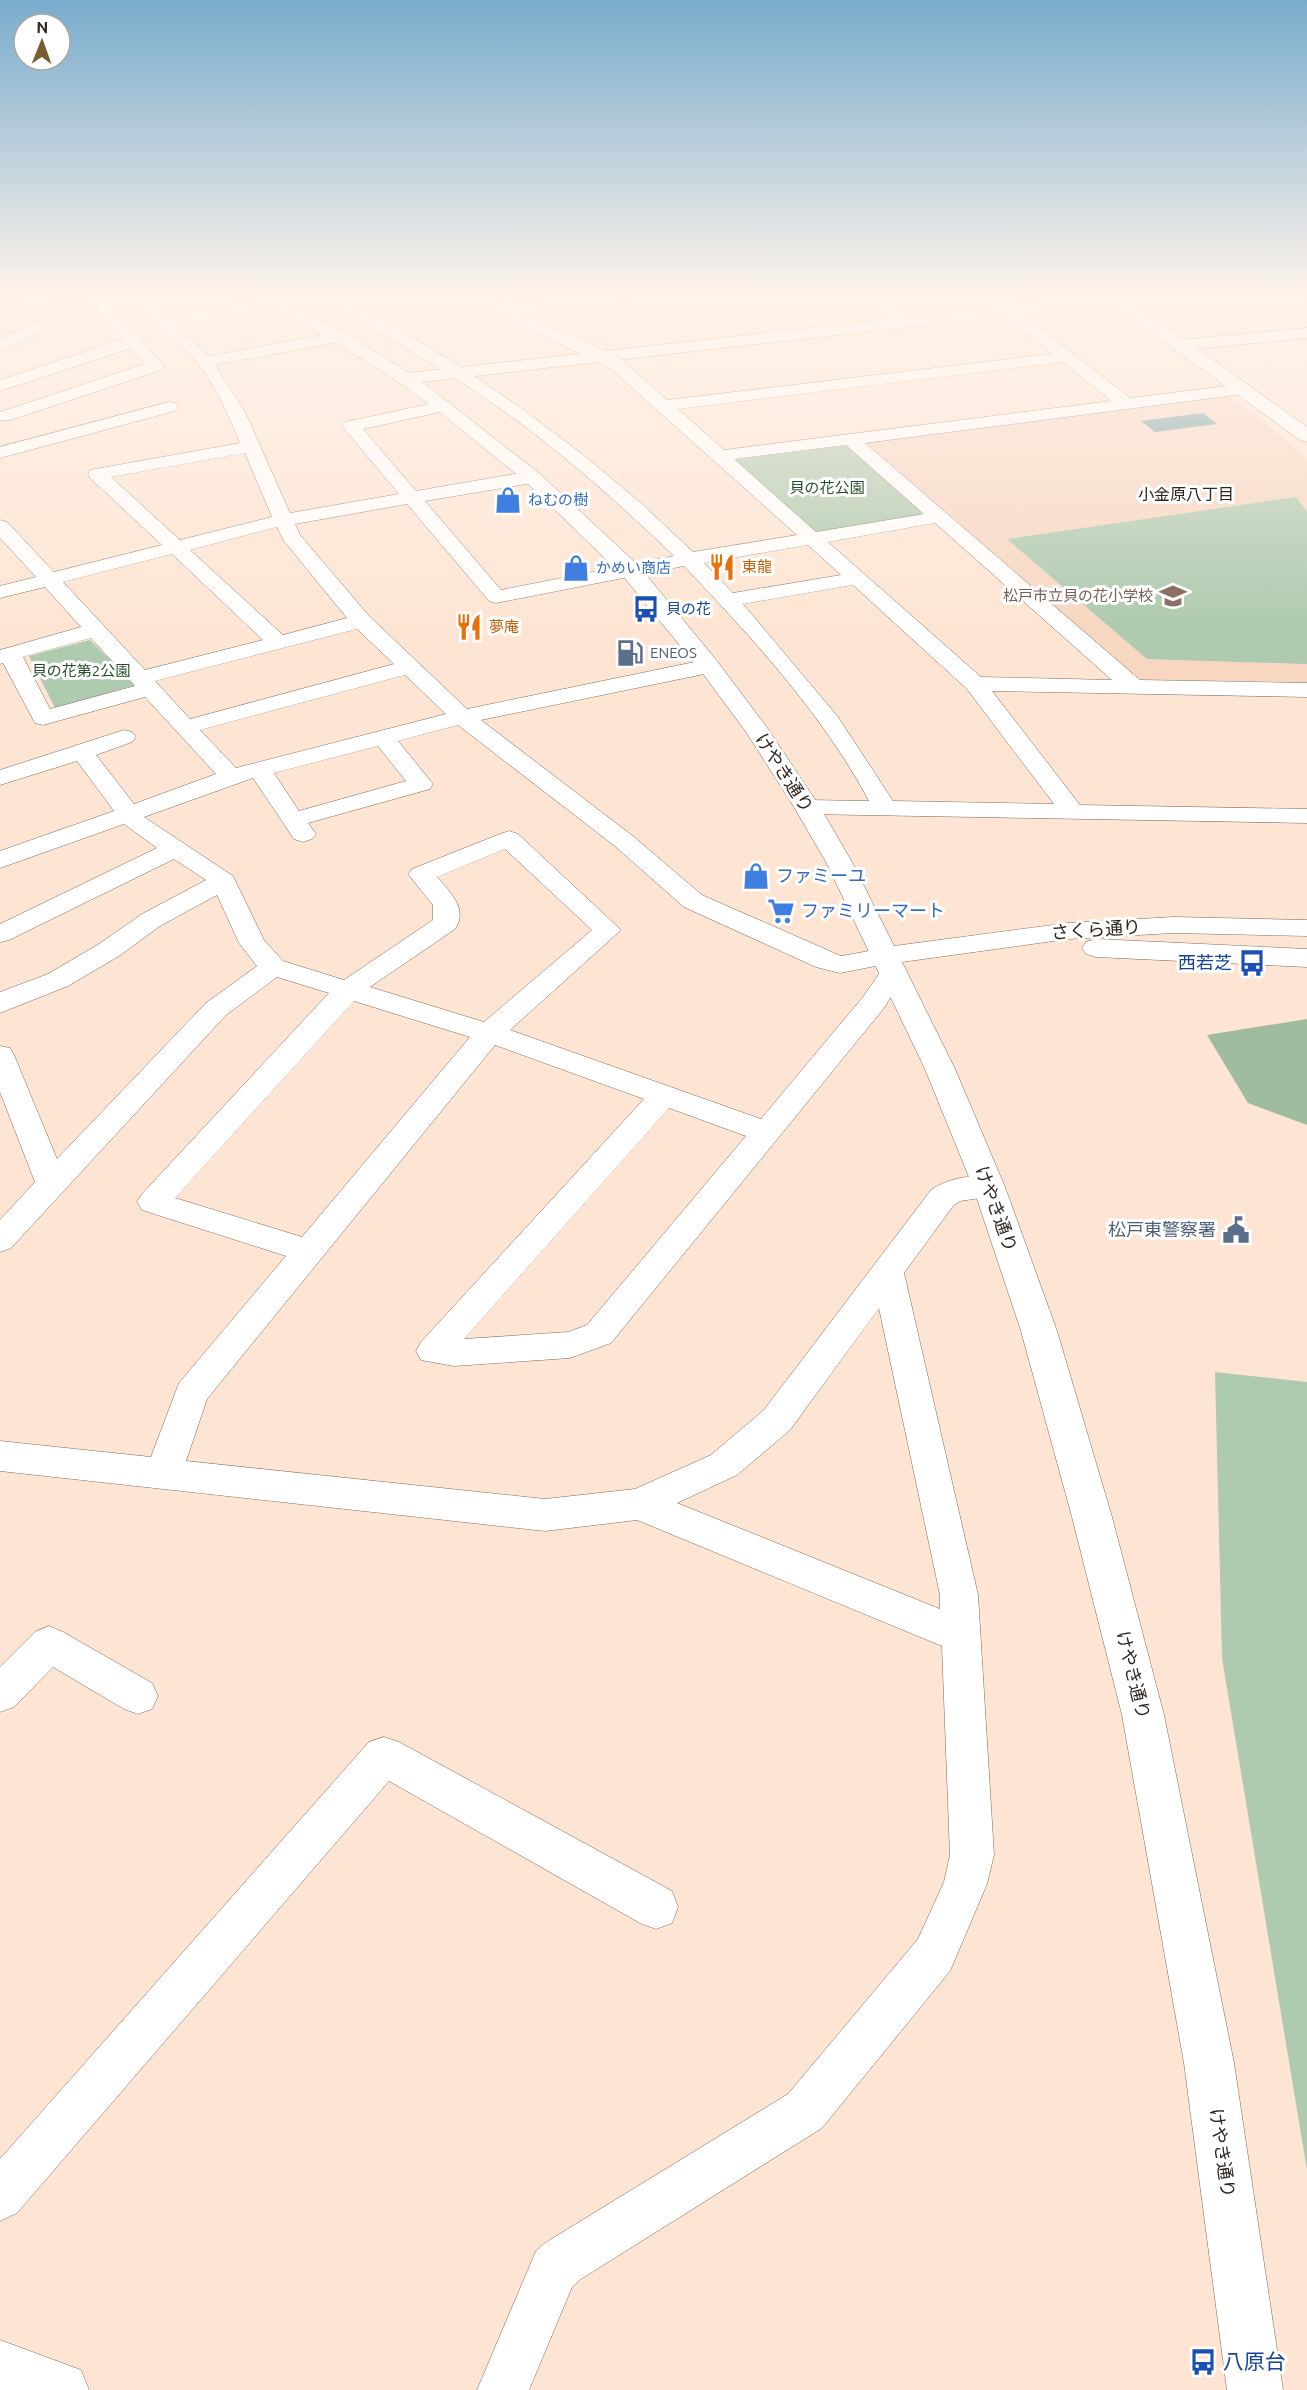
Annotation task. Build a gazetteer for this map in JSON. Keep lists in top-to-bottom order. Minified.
{"streets":{"street":["けやき通り","さくら通り"]},"crossings":[["けやき通り","さくら通り"]],"districts":["小金原八丁目"],"parks":["貝の花公園","貝の花第2公園"],"places":{"shop":["ねむの樹","かめい商店","ファミーユ"],"restaurant":["東龍","夢庵"],"school or university":["松戸市立貝の花小学校"],"bus stop":["貝の花","西若芝","八原台"],"fuel station":["ENEOS"],"supermarket":["ファミリーマート"],"public building":["松戸東警察署"]},"north":"top"}
